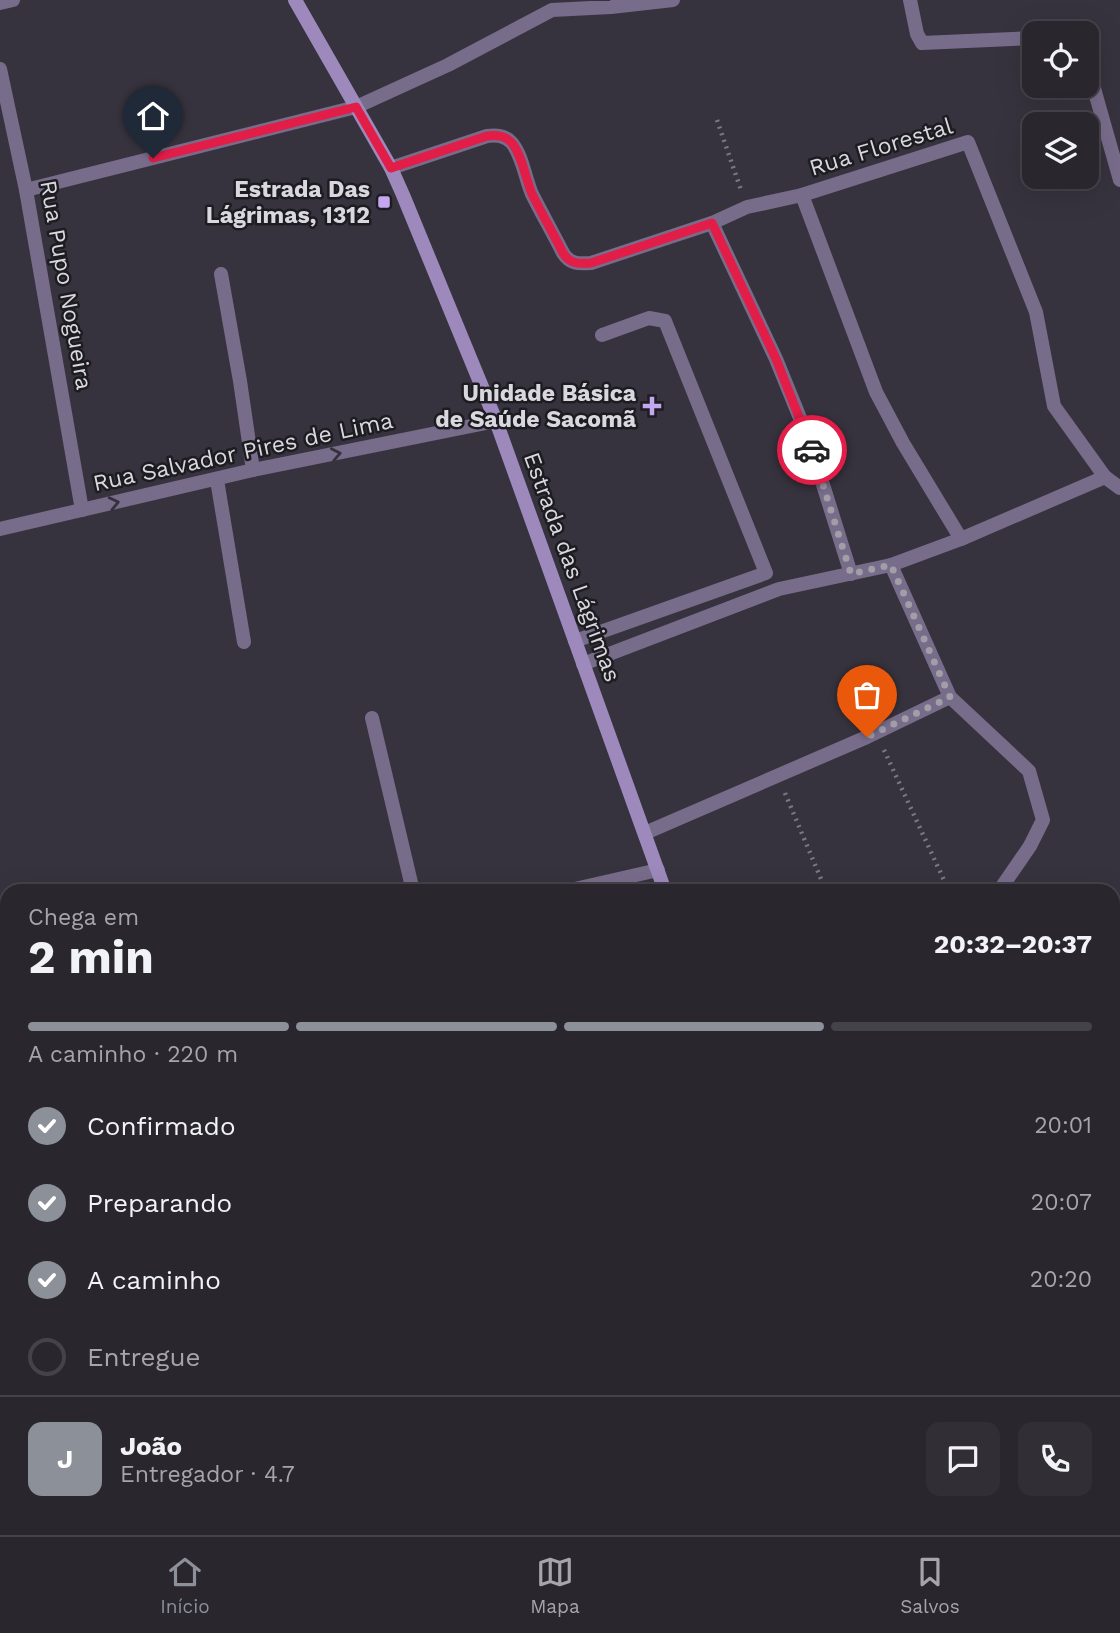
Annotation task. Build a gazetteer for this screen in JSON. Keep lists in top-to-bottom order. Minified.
{"streets":{"main road":["Estrada das Lágrimas"],"street":["Rua Florestal","Rua Pupo Nogueira","Rua Salvador Pires de Lima"]},"crossings":[["Rua Pupo Nogueira","Rua Salvador Pires de Lima"],["Rua Salvador Pires de Lima","Estrada das Lágrimas"]],"one_way":["Rua Salvador Pires de Lima"],"places":{"transit":["Estrada Das Lágrimas, 1312"],"health":["Unidade Básica de Saúde Sacomã"]},"page":{"heading":["2 min","Chega em","20:32–20:37"],"panel":["João","Entregador · 4.7"],"bar":"A caminho · 220 m","list":[["Confirmado","20:01"],["Preparando","20:07"],["A caminho","20:20"],"Entregue"],"round":"J","tabs":["Início","Mapa","Salvos"]}}
